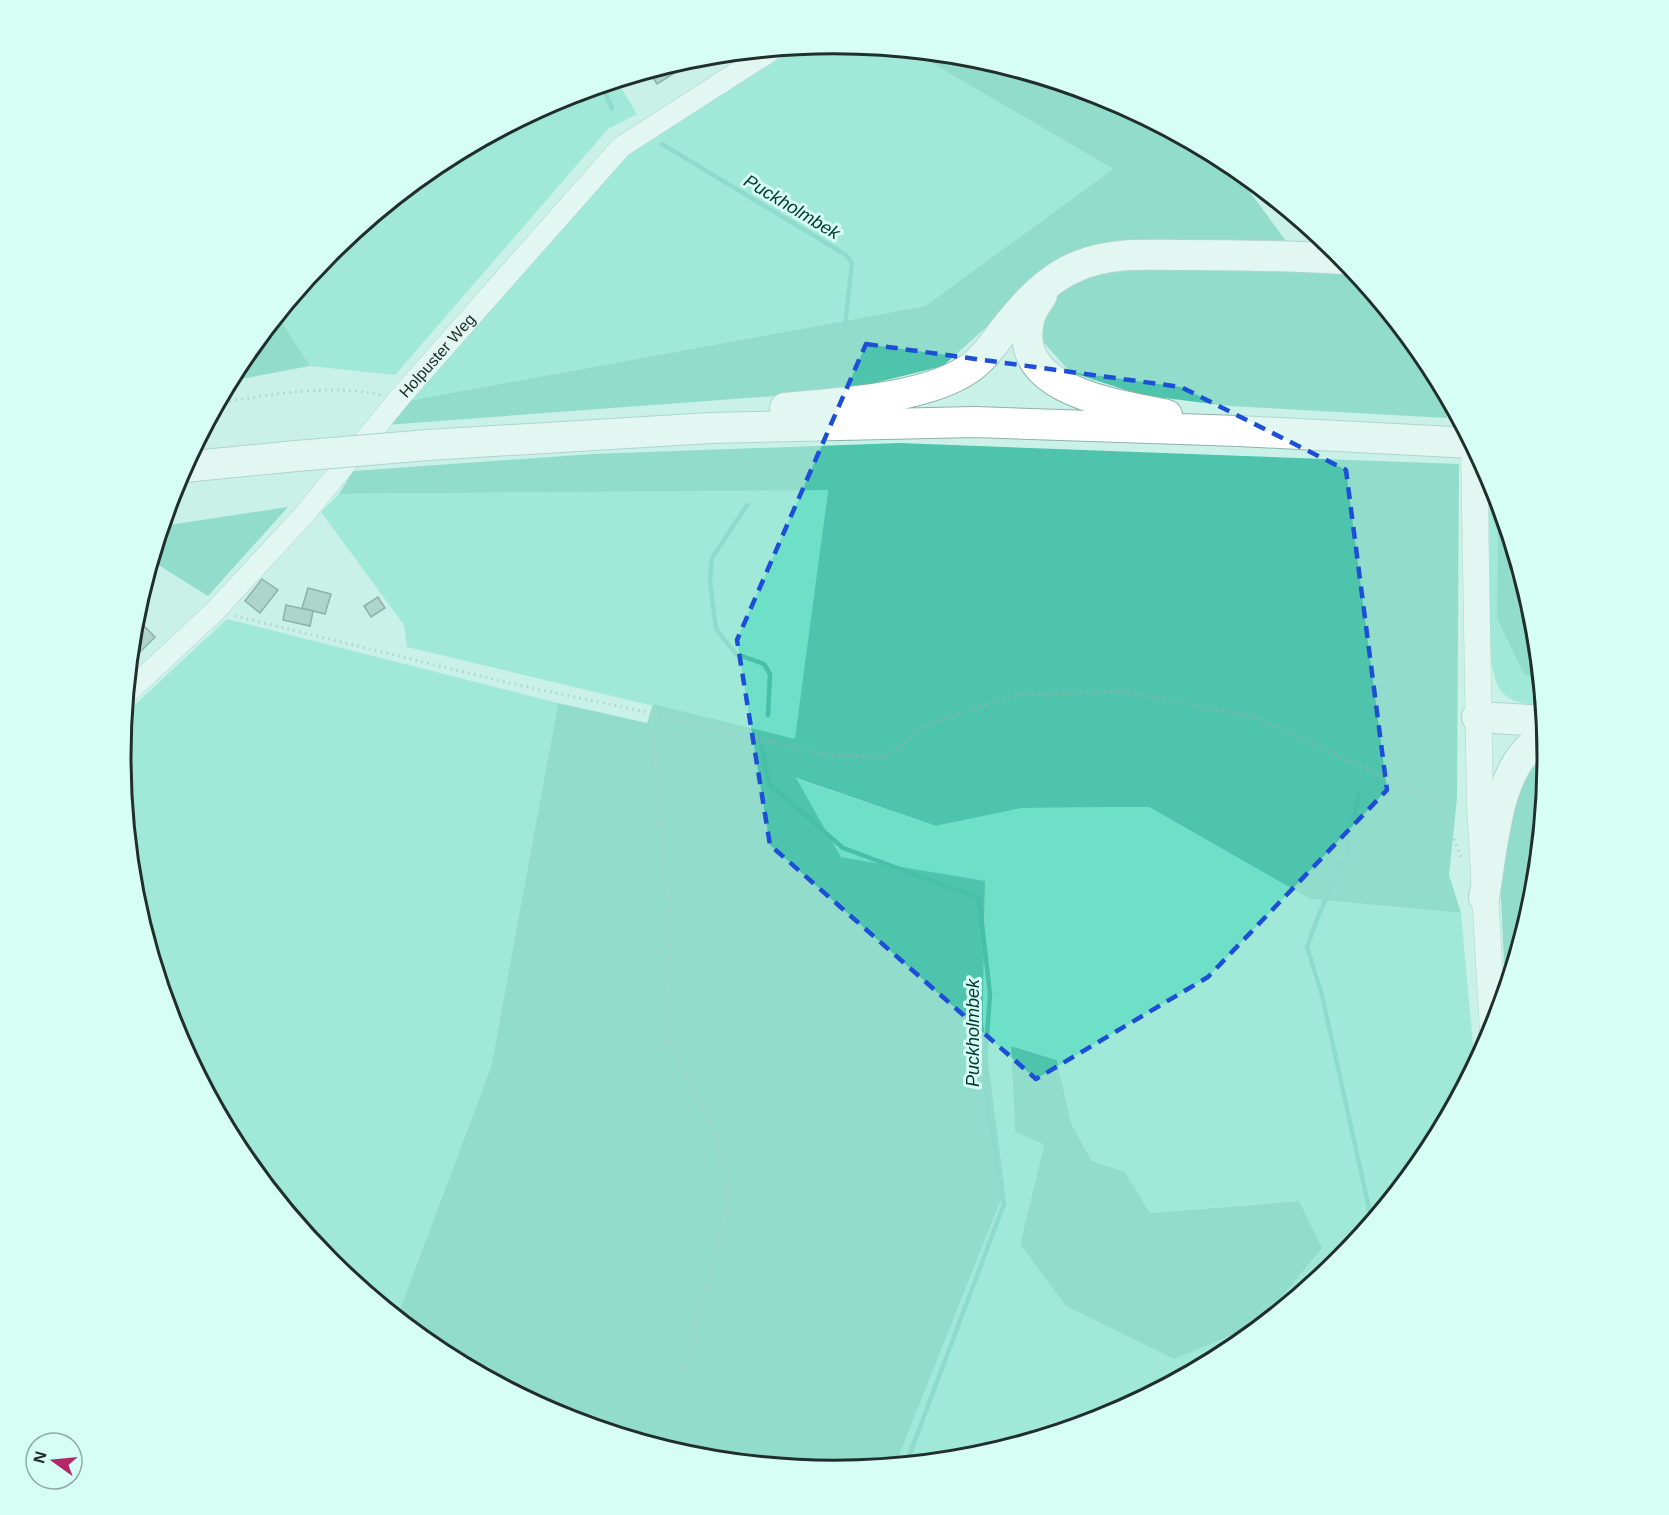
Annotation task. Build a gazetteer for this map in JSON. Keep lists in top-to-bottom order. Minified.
{"streets":{"street":["Holpuster Weg"]},"water":["Puckholmbek"],"north":"left"}
